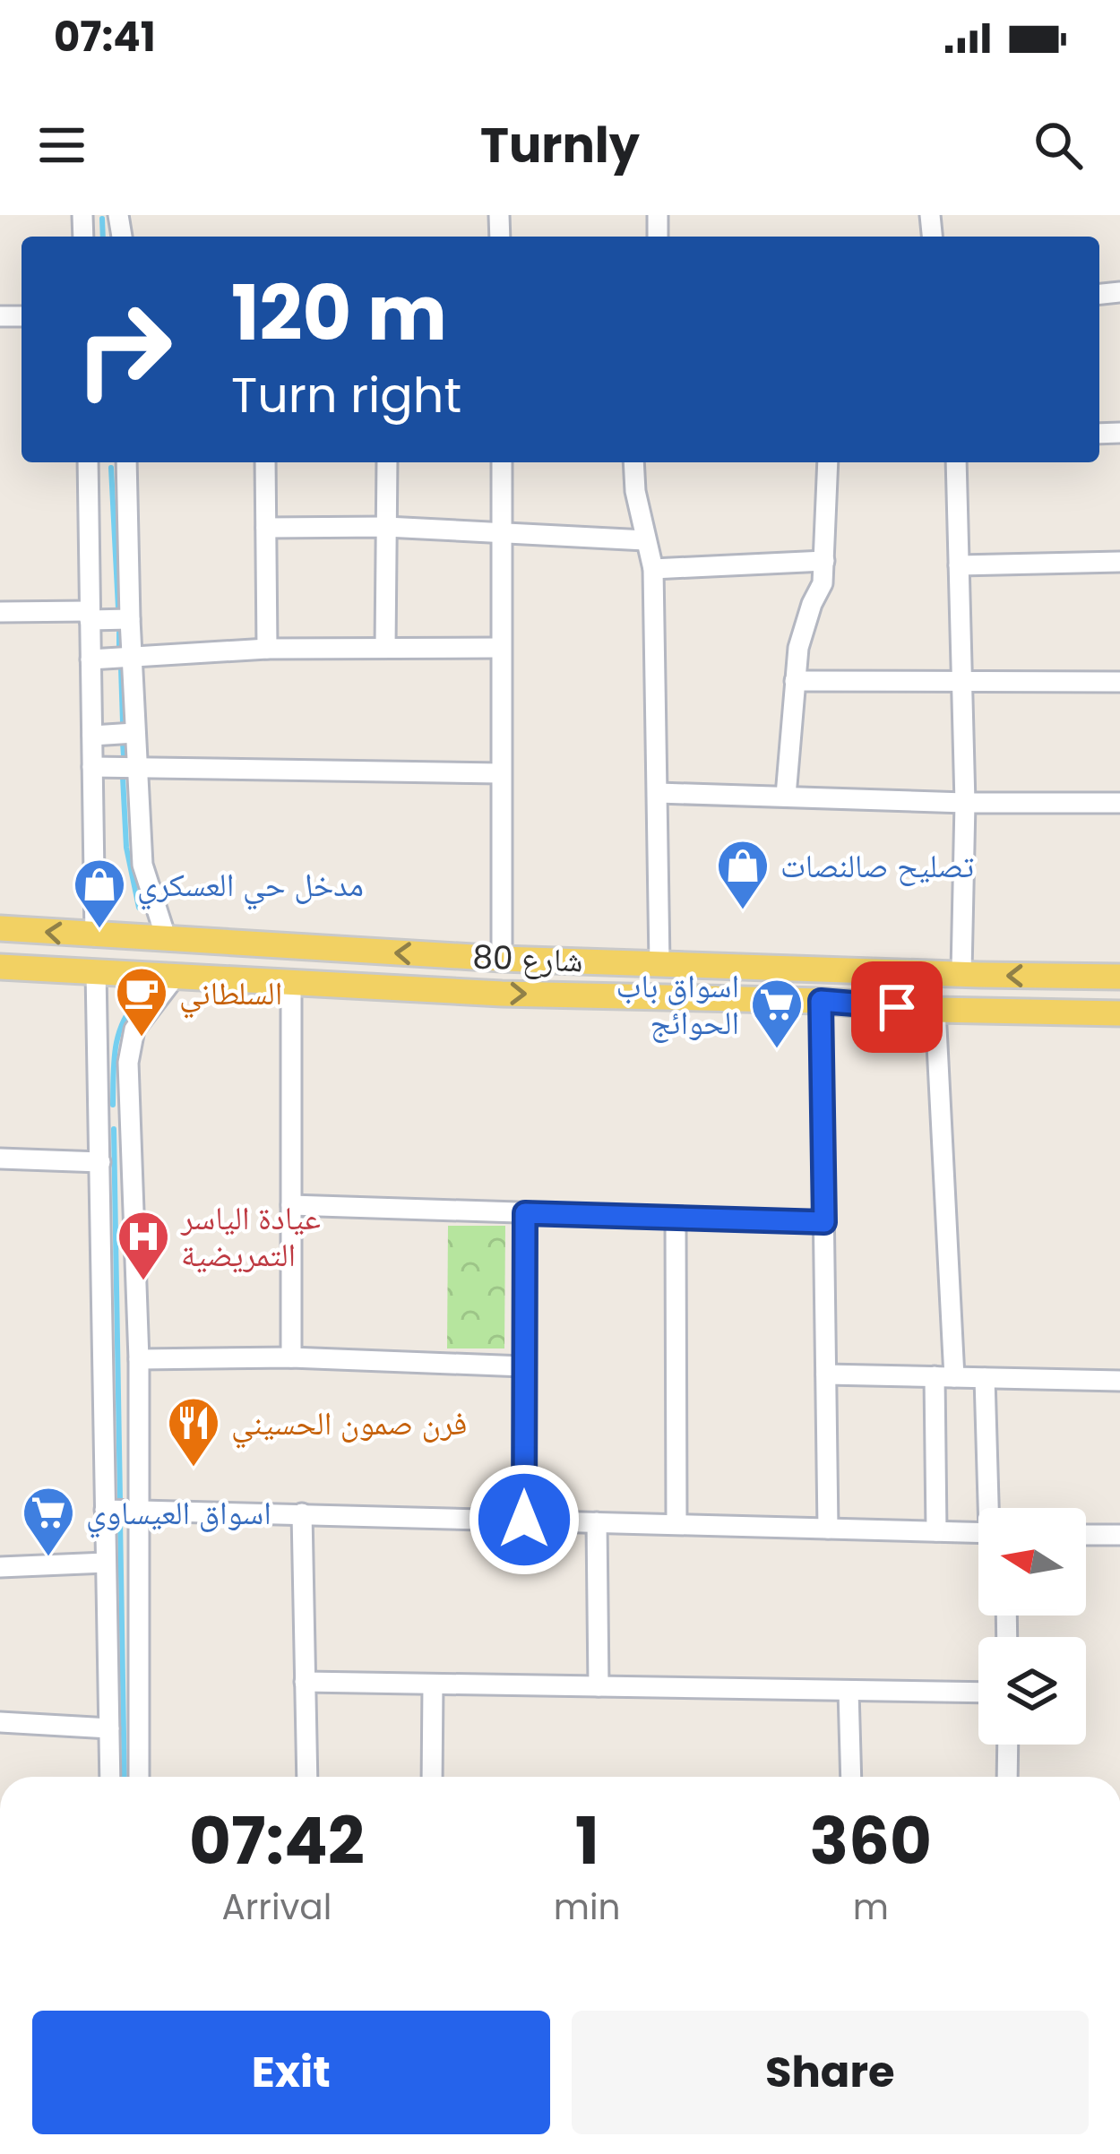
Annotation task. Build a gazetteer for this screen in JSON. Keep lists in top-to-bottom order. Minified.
{"streets":{"main road":["شارع 80"]},"places":{"shop":["تصليح صالنصات","مدخل حي العسكري"],"cafe":["السلطاني"],"supermarket":["اسواق باب الحوائج","اسواق العيساوي"],"hospital":["عيادة الياسر التمريضية"],"restaurant":["فرن صمون الحسيني"]},"north":"left","page":{"status":"07:41","header":"Turnly","turn":["120 m","Turn right"],"eta":["07:42","Arrival","1","min","360","m"],"buttons":["Exit","Share"]}}
